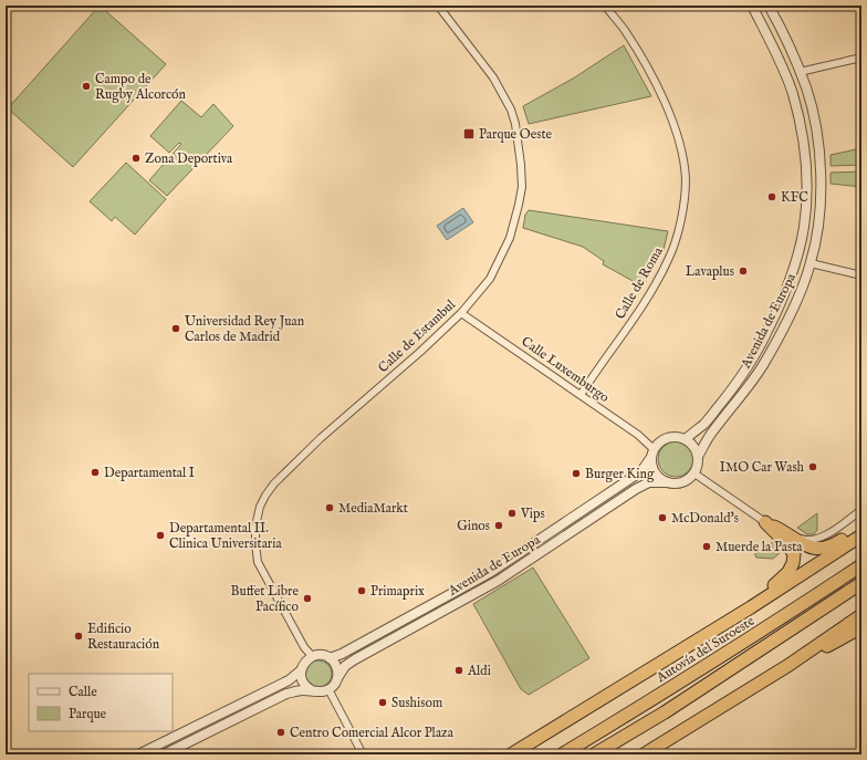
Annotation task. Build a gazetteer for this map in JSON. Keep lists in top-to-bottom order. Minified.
{"streets":{"highway":["Autovía del Suroeste"],"street":["Calle de Roma","Avenida de Europa","Calle de Estambul","Calle Luxemburgo"]},"crossings":[["Calle de Roma","Calle Luxemburgo"],["Avenida de Europa","Calle de Estambul"],["Avenida de Europa","Calle Luxemburgo"],["Calle de Estambul","Calle Luxemburgo"]],"places":{"other":["Campo de Rugby Alcorcón","Zona Deportiva","KFC","Lavaplus","Universidad Rey Juan Carlos de Madrid","IMO Car Wash","Departamental I","Burger King","MediaMarkt","Vips","McDonald's","Ginos","Departamental II. Clinica Universitaria","Muerde la Pasta","Primaprix","Buffet Libre Pacífico","Edificio Restauración","Aldi","Sushisom","Centro Comercial Alcor Plaza"],"transit":["Parque Oeste"]},"legend":["Calle","Parque"]}
